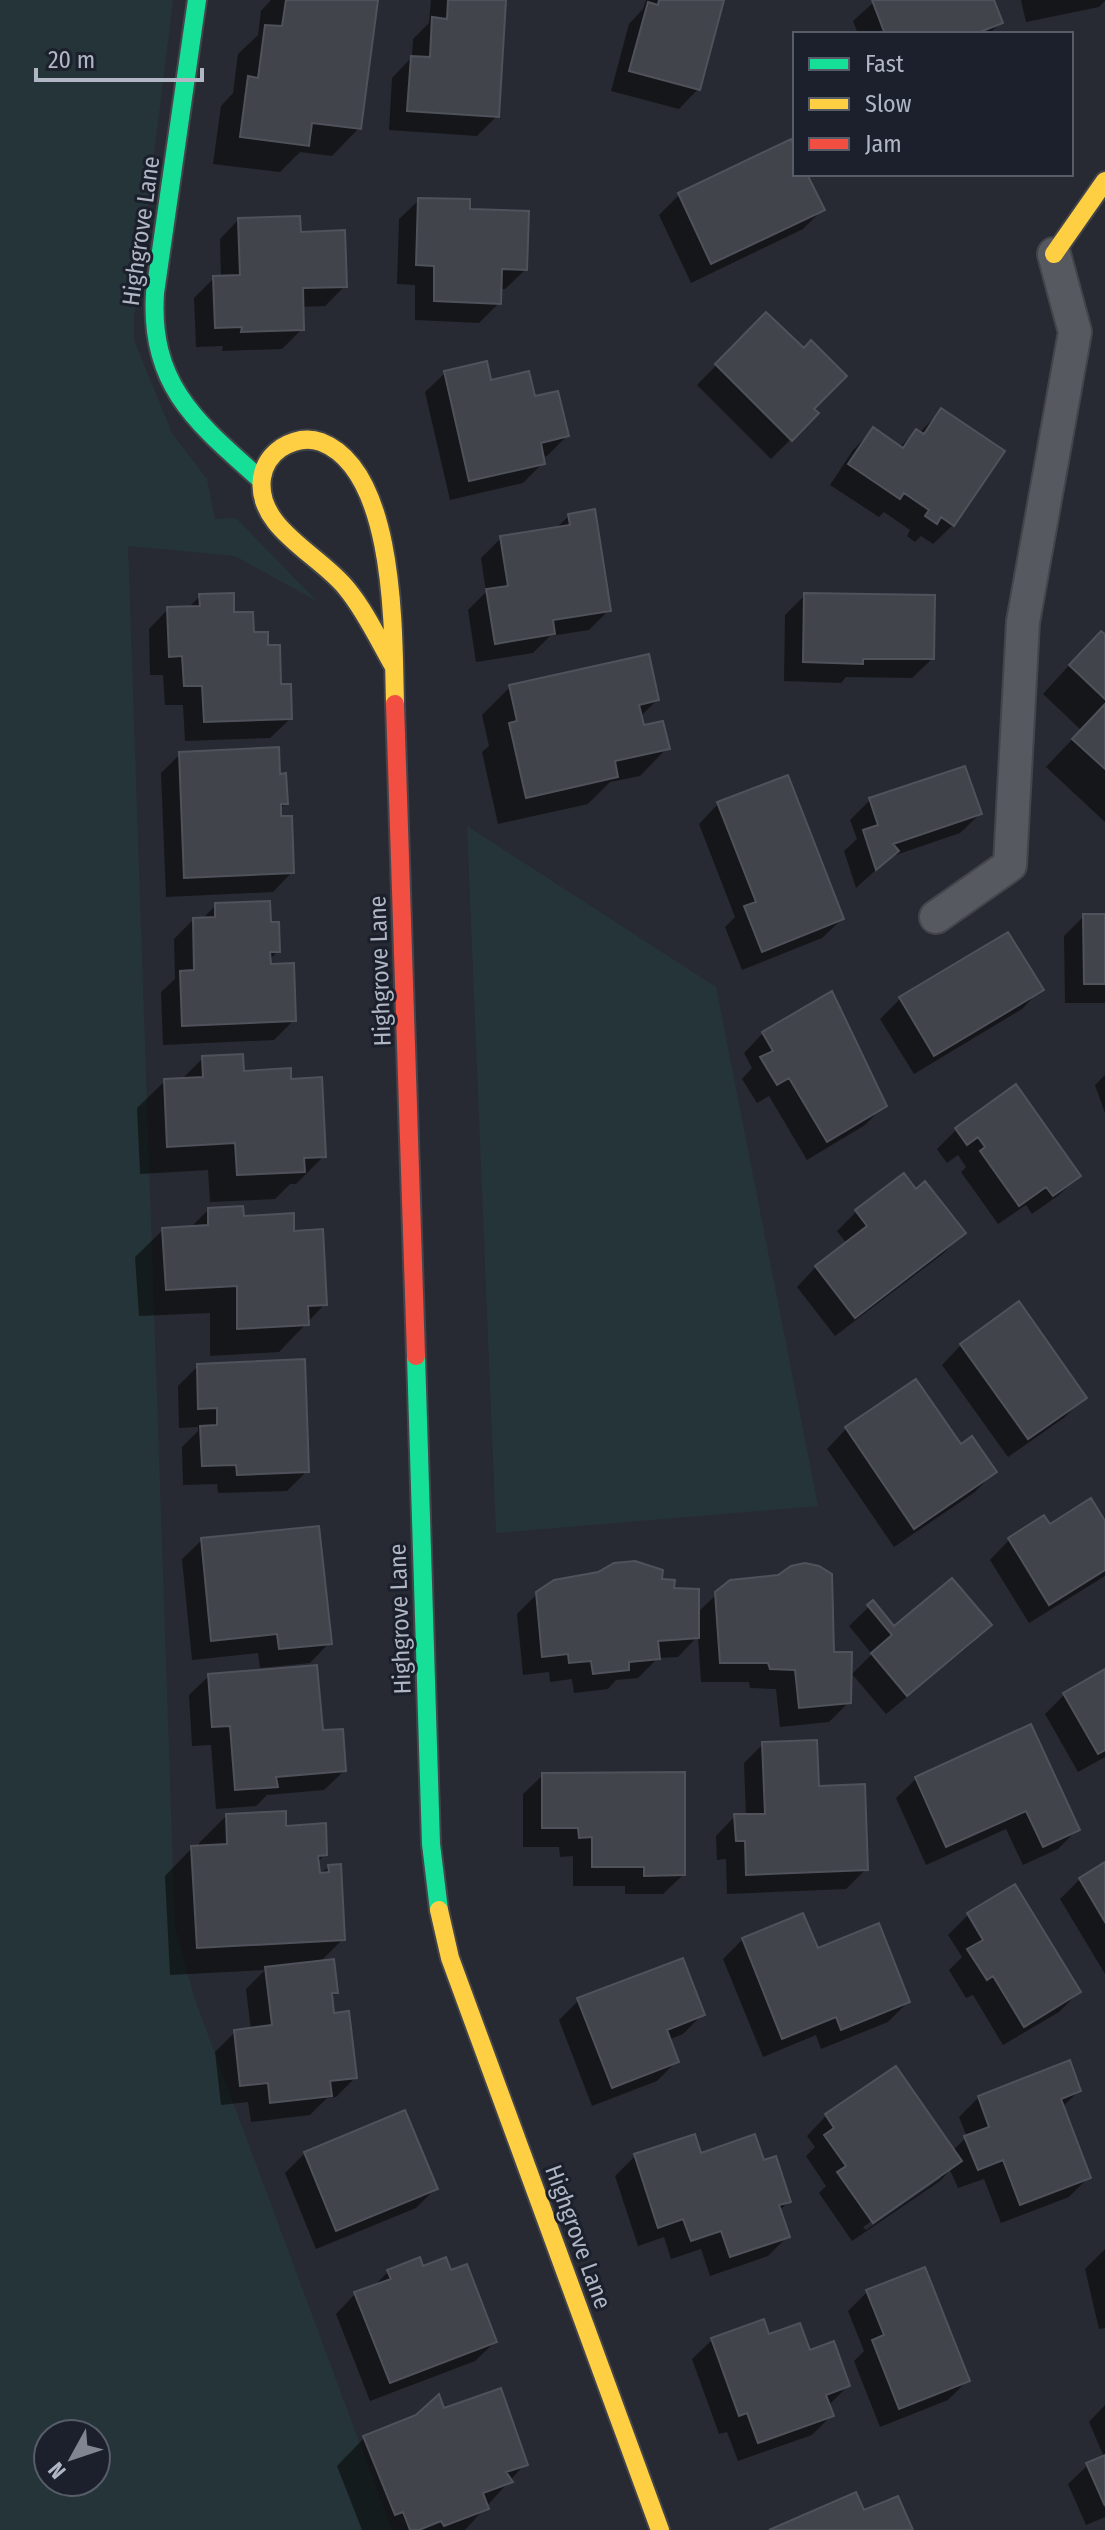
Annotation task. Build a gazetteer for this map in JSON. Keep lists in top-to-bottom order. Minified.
{"streets":{"street":["Highgrove Lane"]},"legend":["Fast","Slow","Jam"],"scale_bar":"20 m","north":"bottom left"}
